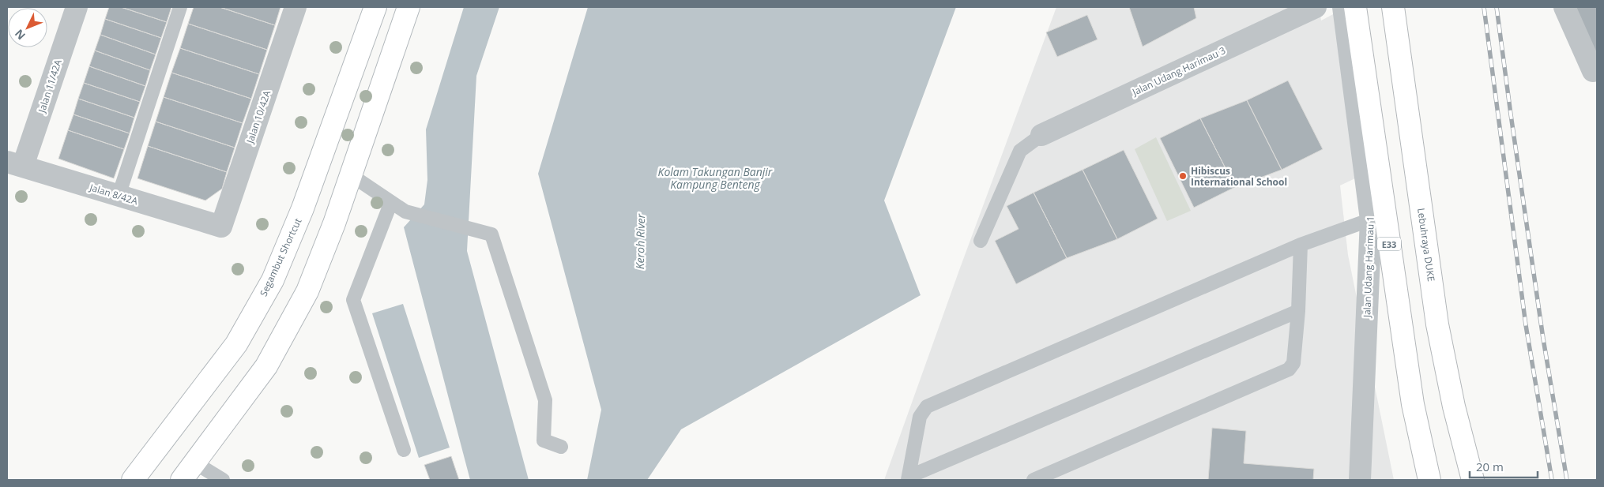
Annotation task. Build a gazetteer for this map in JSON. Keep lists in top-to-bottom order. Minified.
{"streets":{"main road":["E33","Lebuhraya DUKE","Segambut Shortcut"],"street":["Jalan Udang Harimau 3","Jalan 11/42A","Jalan 10/42A","Jalan 8/42A","Jalan Udang Harimau 1"]},"crossings":[["Jalan 11/42A","Jalan 8/42A"],["Jalan 10/42A","Jalan 8/42A"]],"water":["Kolam Takungan Banjir Kampung Benteng","Keroh River"],"places":["Hibiscus International School"],"scale_bar":"20 m","north":"bottom left"}
